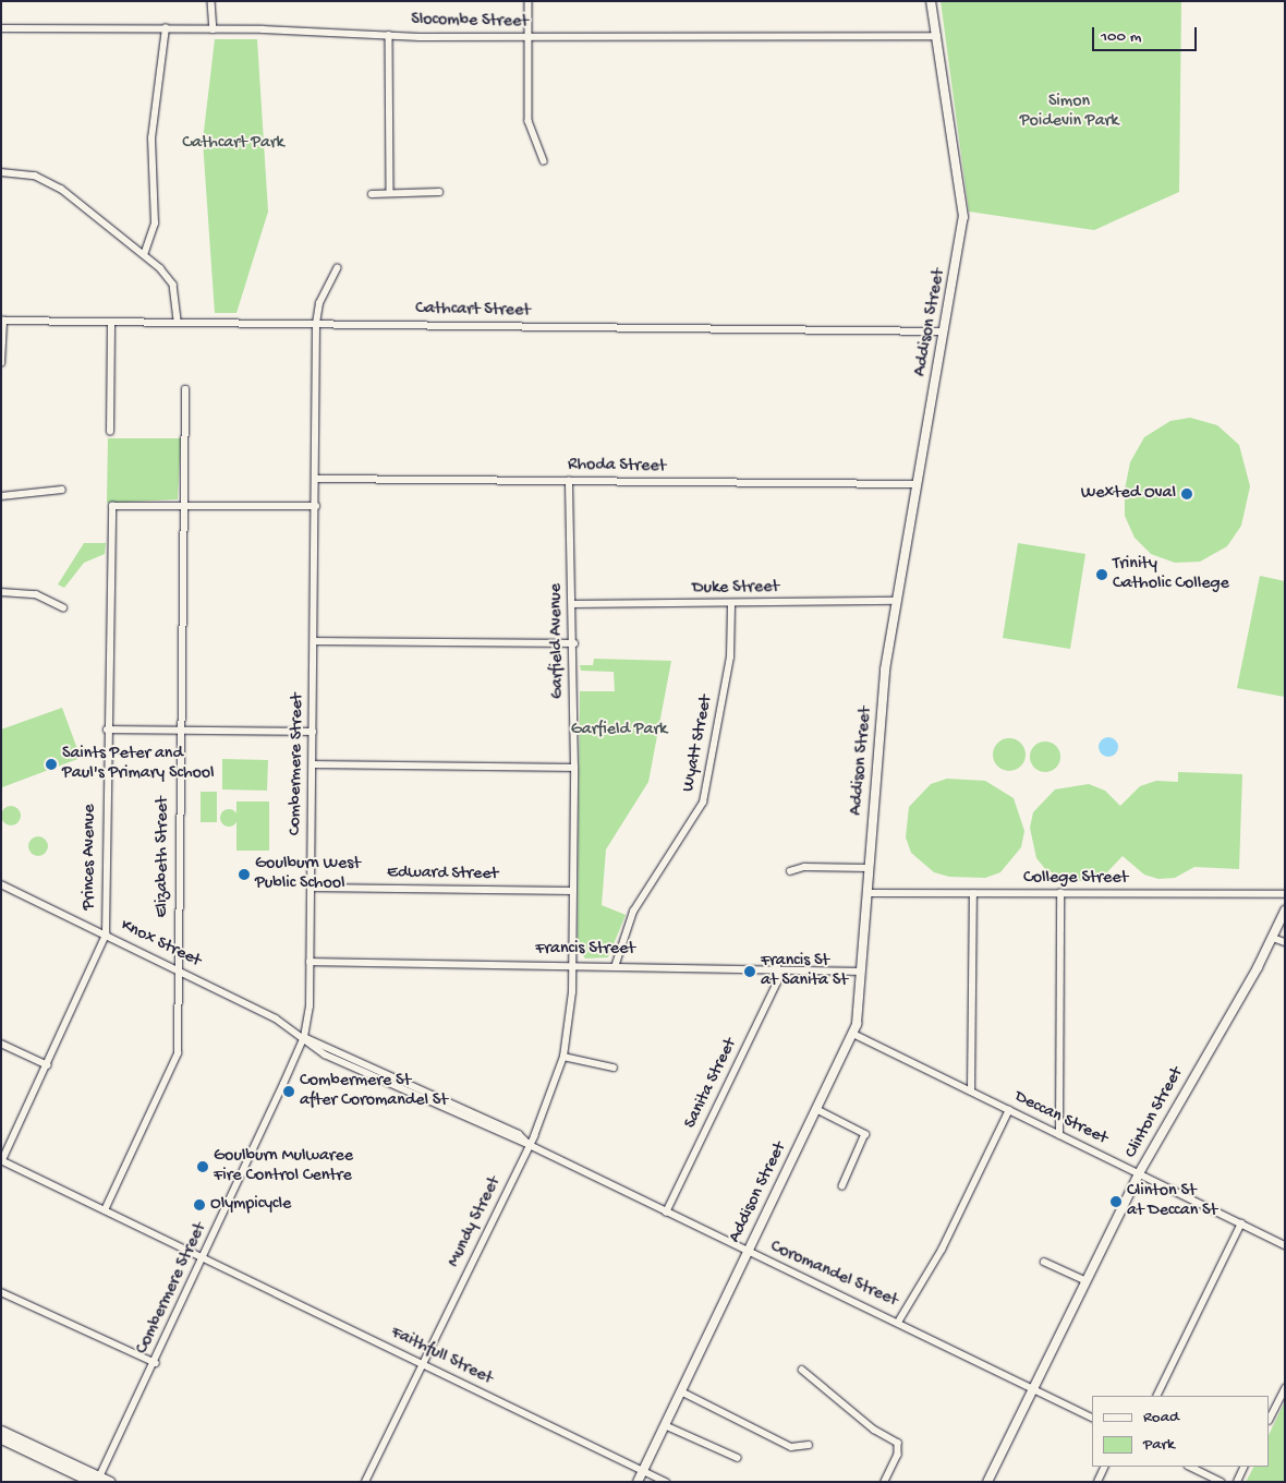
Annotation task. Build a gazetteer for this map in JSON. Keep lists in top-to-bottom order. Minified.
{"streets":{"street":["Slocombe Street","Cathcart Street","Addison Street","Rhoda Street","Duke Street","Garfield Avenue","Wyatt Street","Combermere Street","Princes Avenue","Elizabeth Street","Edward Street","College Street","Knox Street","Francis Street","Sanita Street","Clinton Street","Deccan Street","Mundy Street","Coromandel Street","Faithfull Street"]},"crossings":[["Slocombe Street","Addison Street"],["Cathcart Street","Addison Street"],["Cathcart Street","Combermere Street"],["Addison Street","Rhoda Street"],["Addison Street","Duke Street"],["Addison Street","College Street"],["Addison Street","Francis Street"],["Addison Street","Deccan Street"],["Addison Street","Coromandel Street"],["Addison Street","Faithfull Street"],["Rhoda Street","Garfield Avenue"],["Rhoda Street","Combermere Street"],["Duke Street","Garfield Avenue"],["Duke Street","Wyatt Street"],["Garfield Avenue","Edward Street"],["Garfield Avenue","Francis Street"],["Garfield Avenue","Mundy Street"],["Wyatt Street","Francis Street"],["Combermere Street","Edward Street"],["Combermere Street","Knox Street"],["Combermere Street","Francis Street"],["Combermere Street","Coromandel Street"],["Combermere Street","Faithfull Street"],["Princes Avenue","Elizabeth Street"],["Princes Avenue","Knox Street"],["Princes Avenue","Faithfull Street"],["Elizabeth Street","Knox Street"],["Elizabeth Street","Faithfull Street"],["Knox Street","Coromandel Street"],["Francis Street","Sanita Street"],["Francis Street","Mundy Street"],["Sanita Street","Coromandel Street"],["Clinton Street","Deccan Street"],["Clinton Street","Coromandel Street"],["Mundy Street","Coromandel Street"],["Mundy Street","Faithfull Street"]],"parks":["Simon Poidevin Park","Cathcart Park","Garfield Park"],"places":["Wexted Oval","Trinity Catholic College","Saints Peter and Paul's Primary School","Goulburn West Public School","Francis St at Sanita St","Combermere St after Coromandel St","Goulburn Mulwaree Fire Control Centre","Clinton St at Deccan St","Olympicycle"],"legend":["Road","Park"],"scale_bar":"100 m"}
